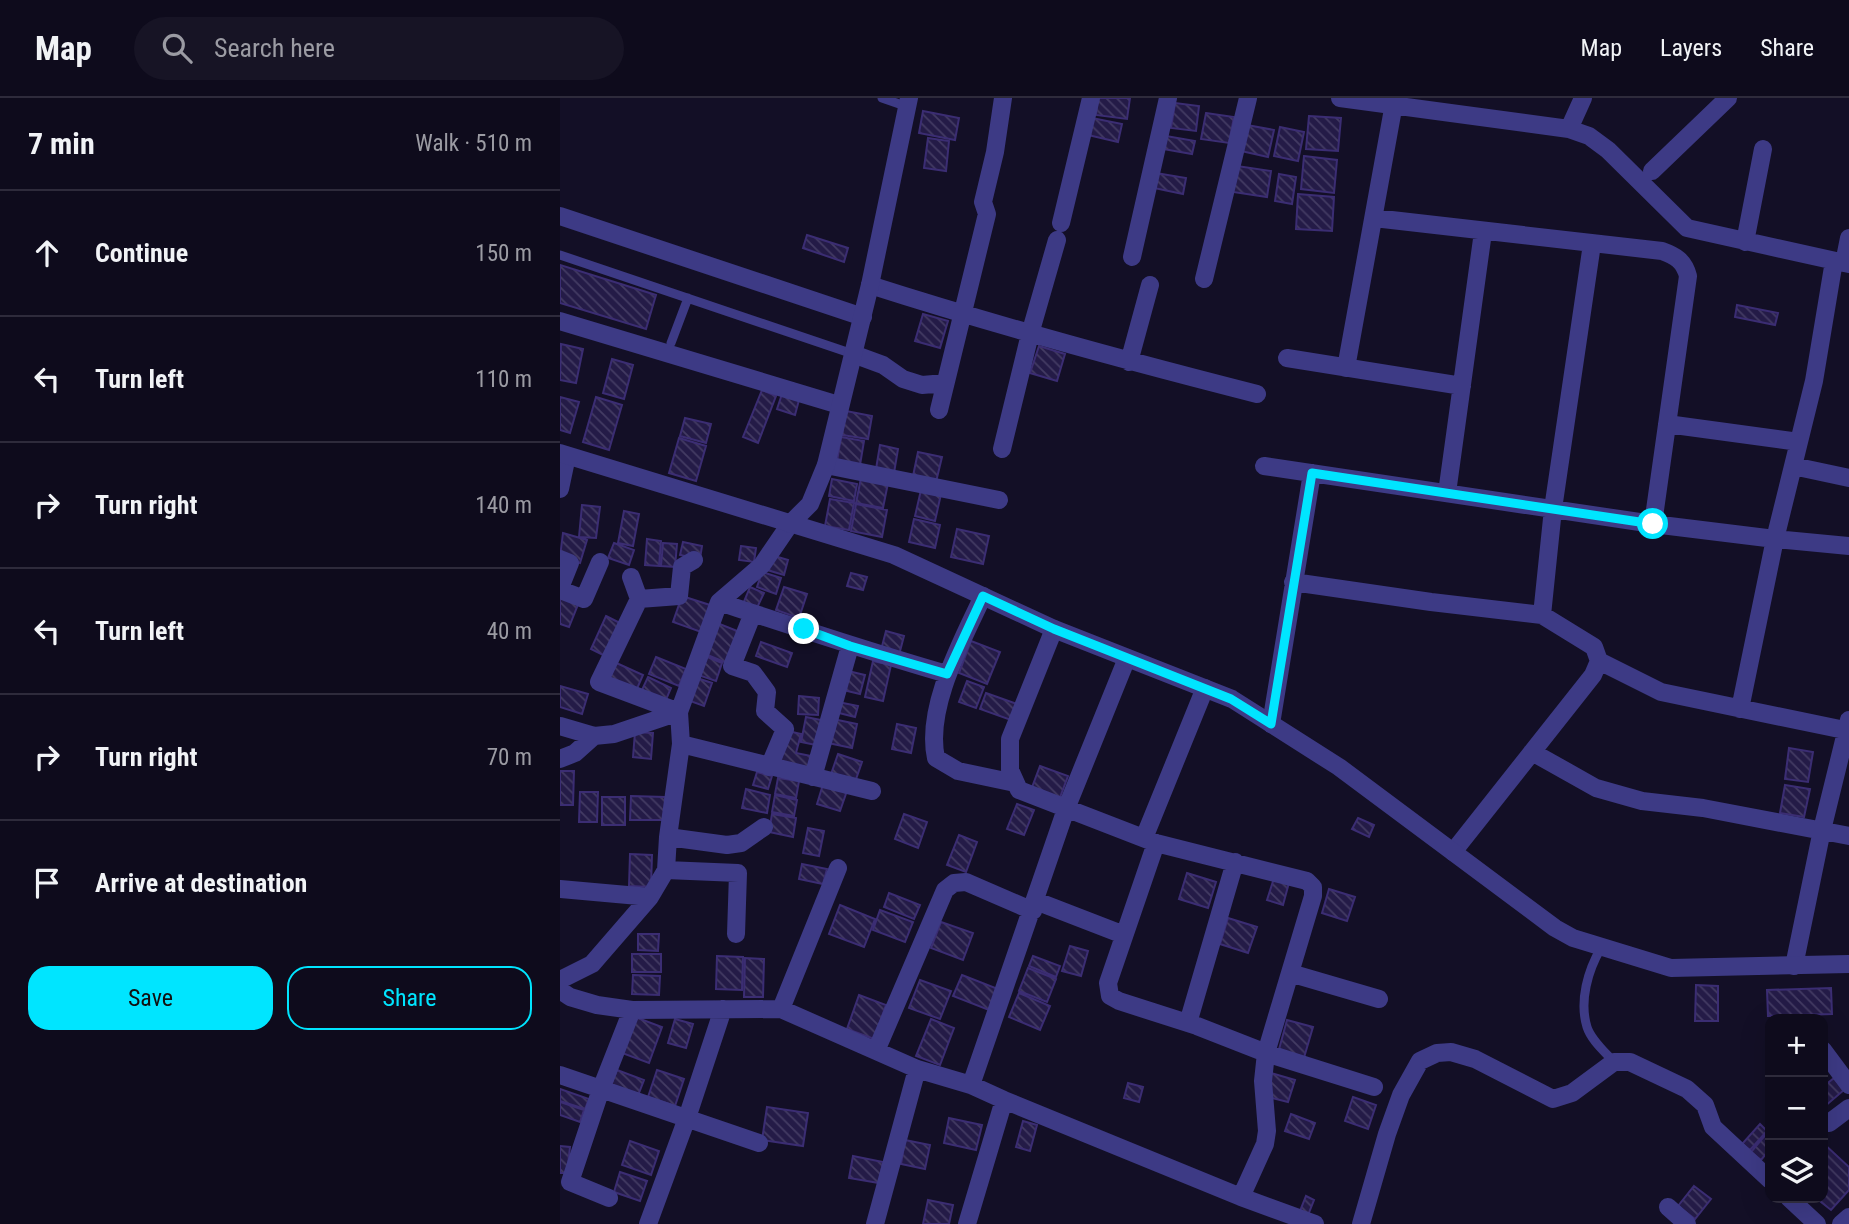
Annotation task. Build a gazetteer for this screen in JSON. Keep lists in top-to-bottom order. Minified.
{"page":{"header":"Map","search":"Search here","nav":["Map","Layers","Share"],"heading":["7 min","Walk · 510 m"],"list":[["Continue","150 m"],["Turn left","110 m"],["Turn right","140 m"],["Turn left","40 m"],["Turn right","70 m"],"Arrive at destination"],"buttons":["Save","Share"],"map_buttons":["+","−"]}}
